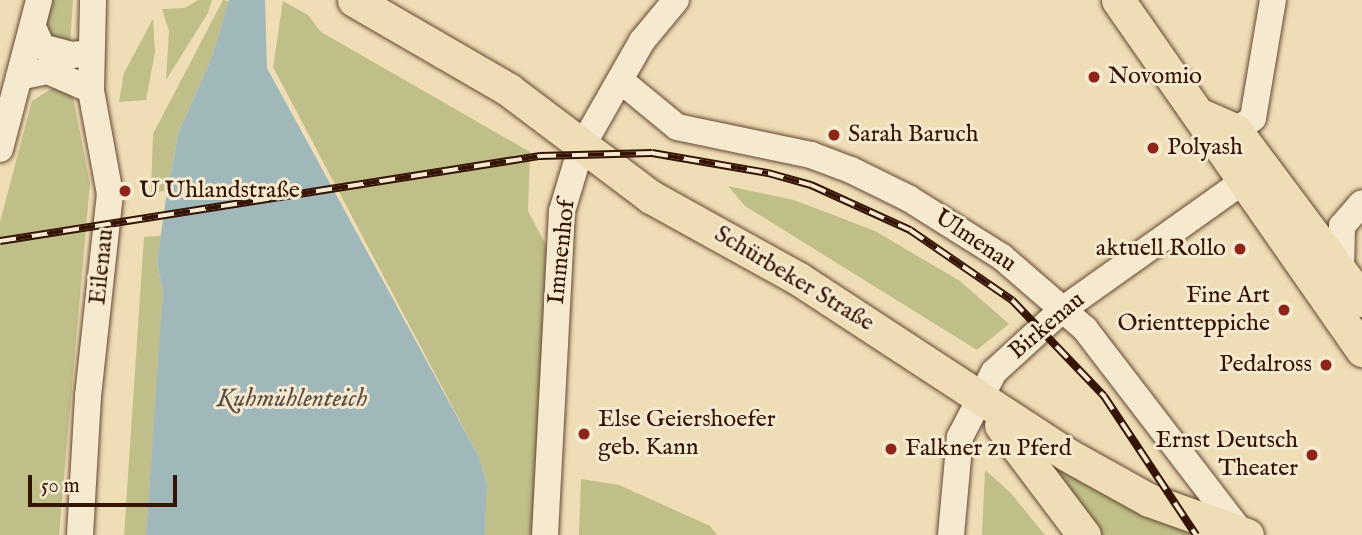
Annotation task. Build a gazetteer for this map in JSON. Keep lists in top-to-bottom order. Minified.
{"streets":{"main road":["Schürbeker Straße"],"street":["Ulmenau","Immenhof","Eilenau","Birkenau"]},"crossings":[["Ulmenau","Immenhof"],["Ulmenau","Schürbeker Straße"],["Ulmenau","Birkenau"],["Immenhof","Schürbeker Straße"],["Schürbeker Straße","Birkenau"]],"water":["Kuhmühlenteich"],"places":["Novomio","Sarah Baruch","Polyash","U Uhlandstraße","aktuell Rollo","Fine Art Orientteppiche","Pedalross","Else Geiershoefer geb. Kann","Falkner zu Pferd","Ernst Deutsch Theater"],"scale_bar":"50 m"}
